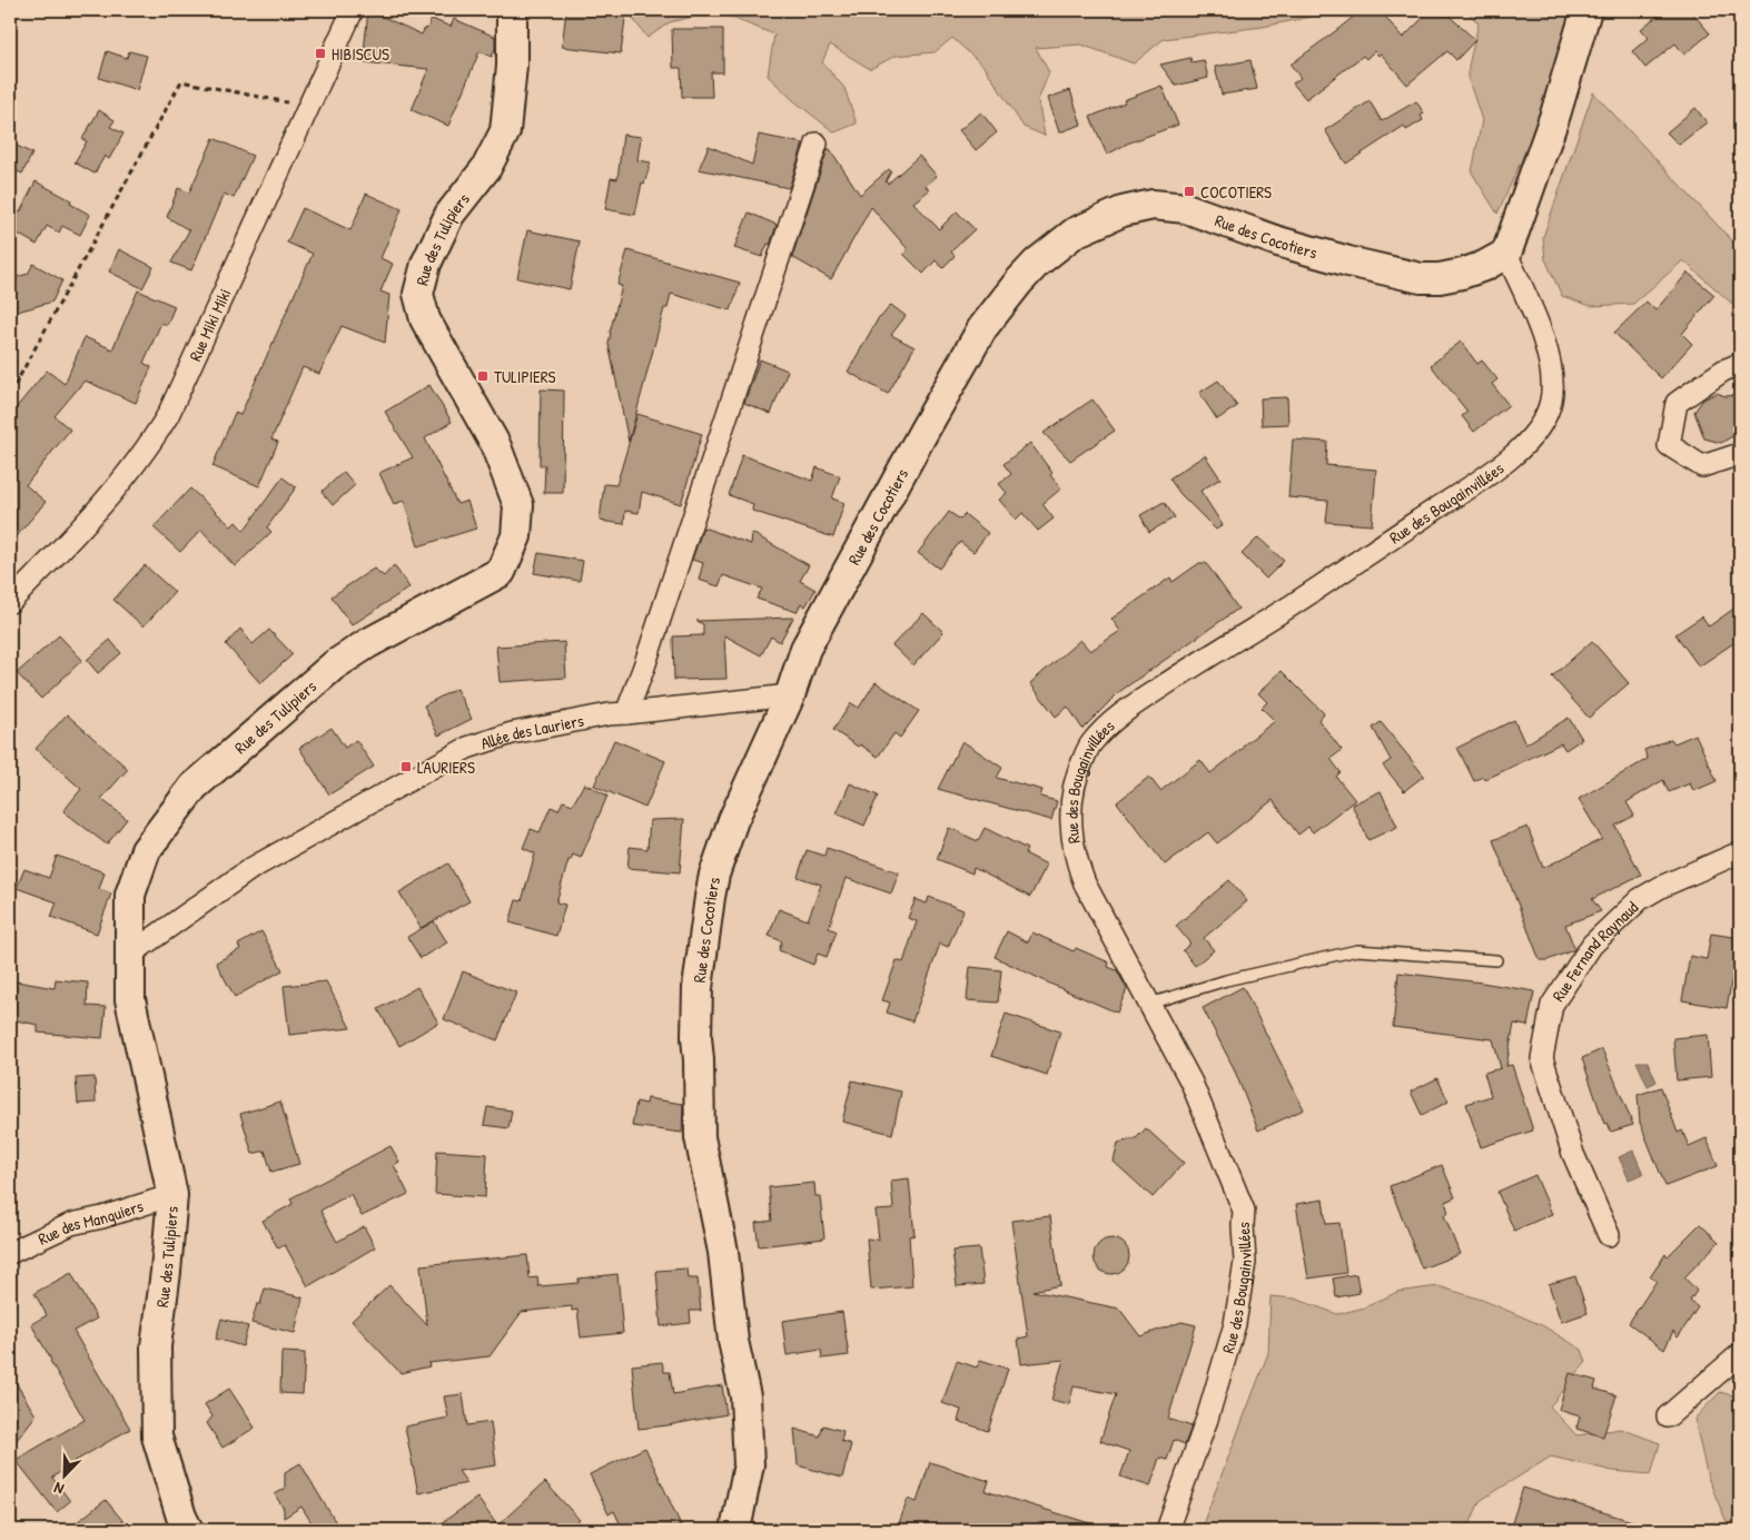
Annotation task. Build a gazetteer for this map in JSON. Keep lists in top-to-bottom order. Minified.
{"streets":{"street":["Rue des Cocotiers","Rue des Tulipiers","Rue Miki Miki","Rue des Bougainvillées","Allée des Lauriers","Rue Fernand Raynaud","Rue des Manguiers"]},"crossings":[["Rue des Cocotiers","Rue des Bougainvillées"],["Rue des Cocotiers","Allée des Lauriers"],["Rue des Tulipiers","Allée des Lauriers"],["Rue des Tulipiers","Rue des Manguiers"]],"places":{"transit":["HIBISCUS","COCOTIERS","TULIPIERS","LAURIERS"]},"north":"bottom left"}
